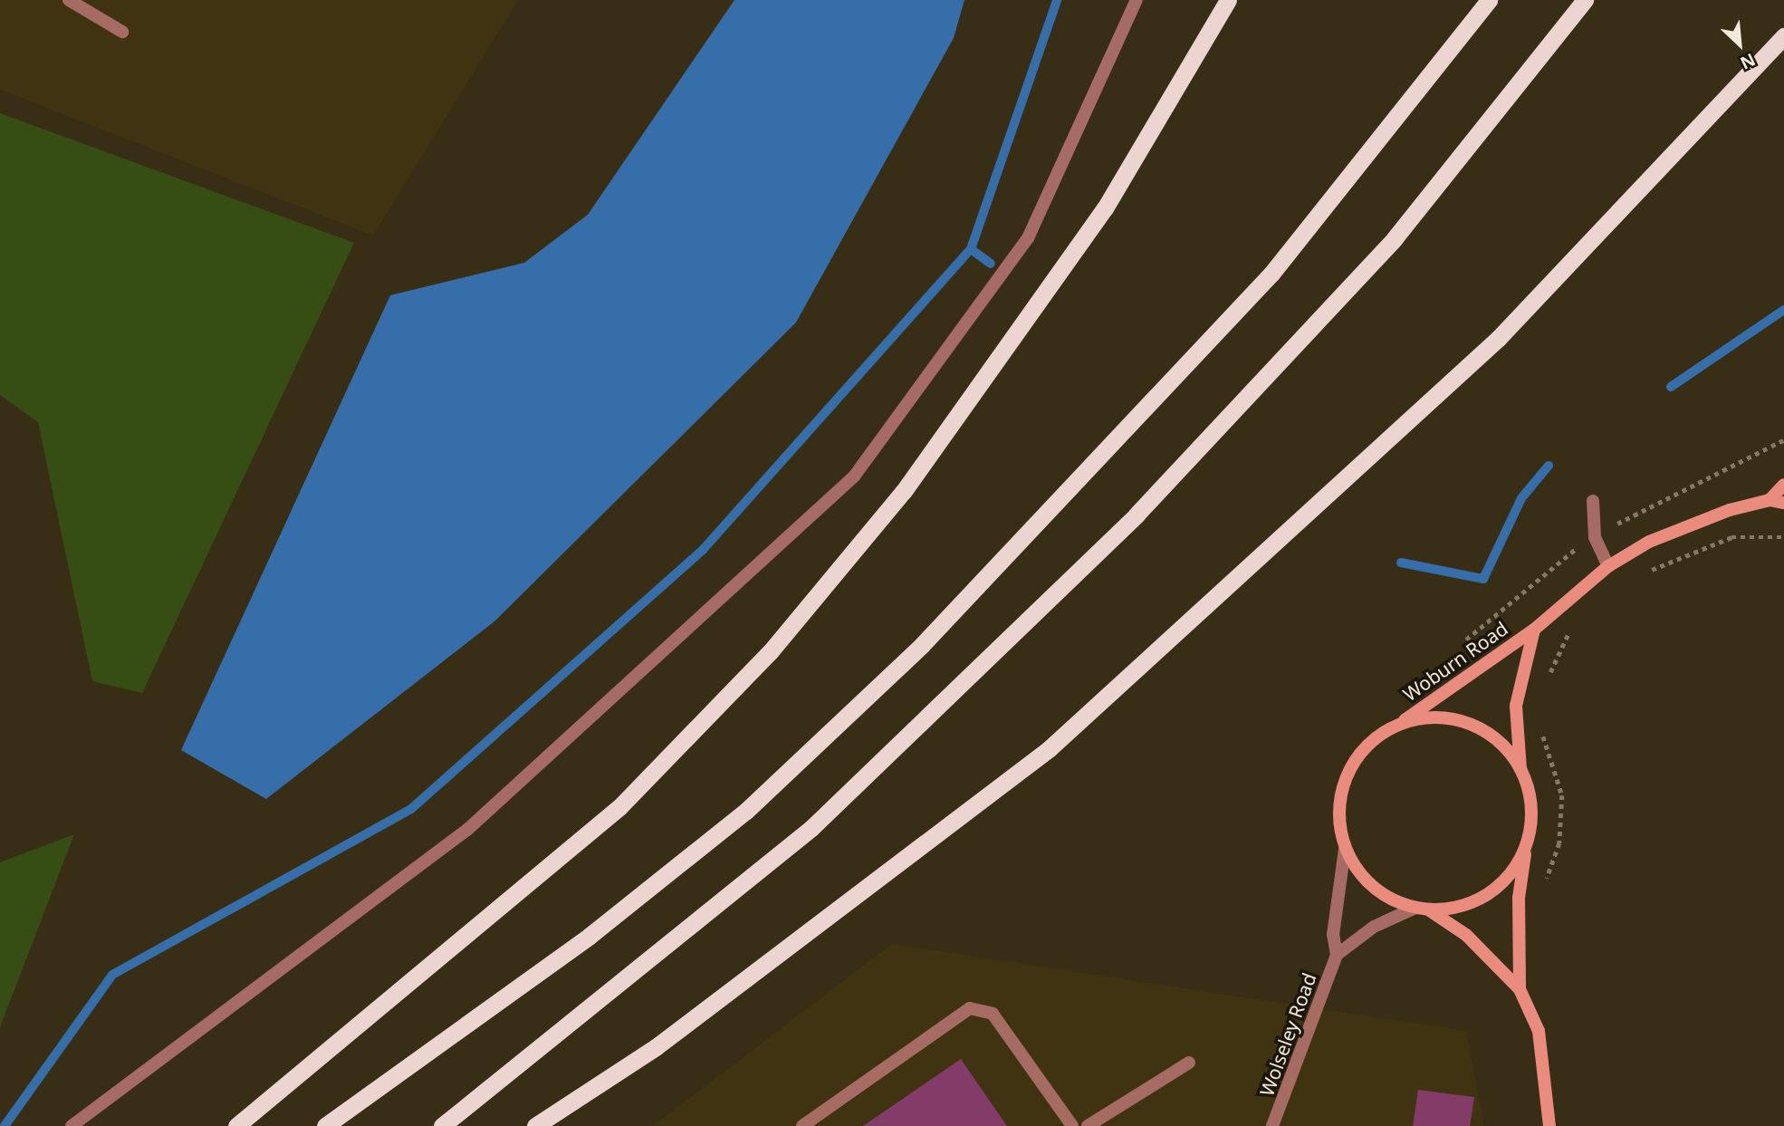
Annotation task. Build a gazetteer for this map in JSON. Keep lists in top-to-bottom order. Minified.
{"streets":{"main road":["Woburn Road"],"street":["Wolseley Road"]},"crossings":[["Woburn Road","Wolseley Road"]],"north":"bottom right"}
